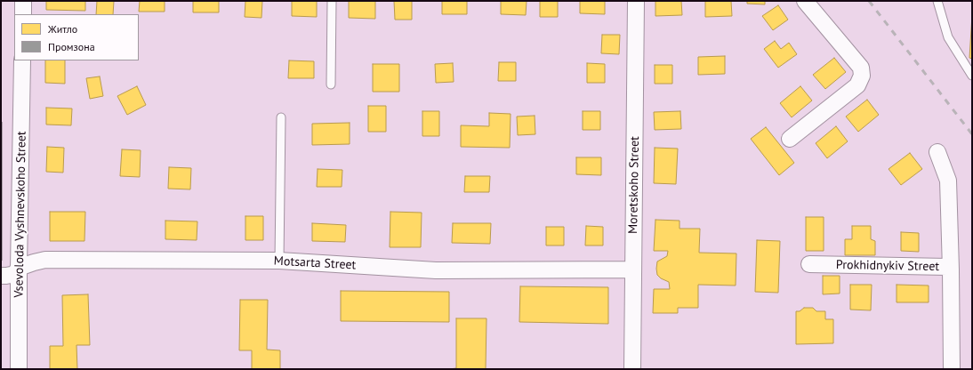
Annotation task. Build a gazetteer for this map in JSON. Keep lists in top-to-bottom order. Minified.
{"streets":{"street":["Moretskoho Street","Vsevoloda Vyshnevskoho Street","Motsarta Street","Prokhidnykiv Street"]},"crossings":[["Moretskoho Street","Motsarta Street"],["Vsevoloda Vyshnevskoho Street","Motsarta Street"]],"legend":["Житло","Промзона"]}
